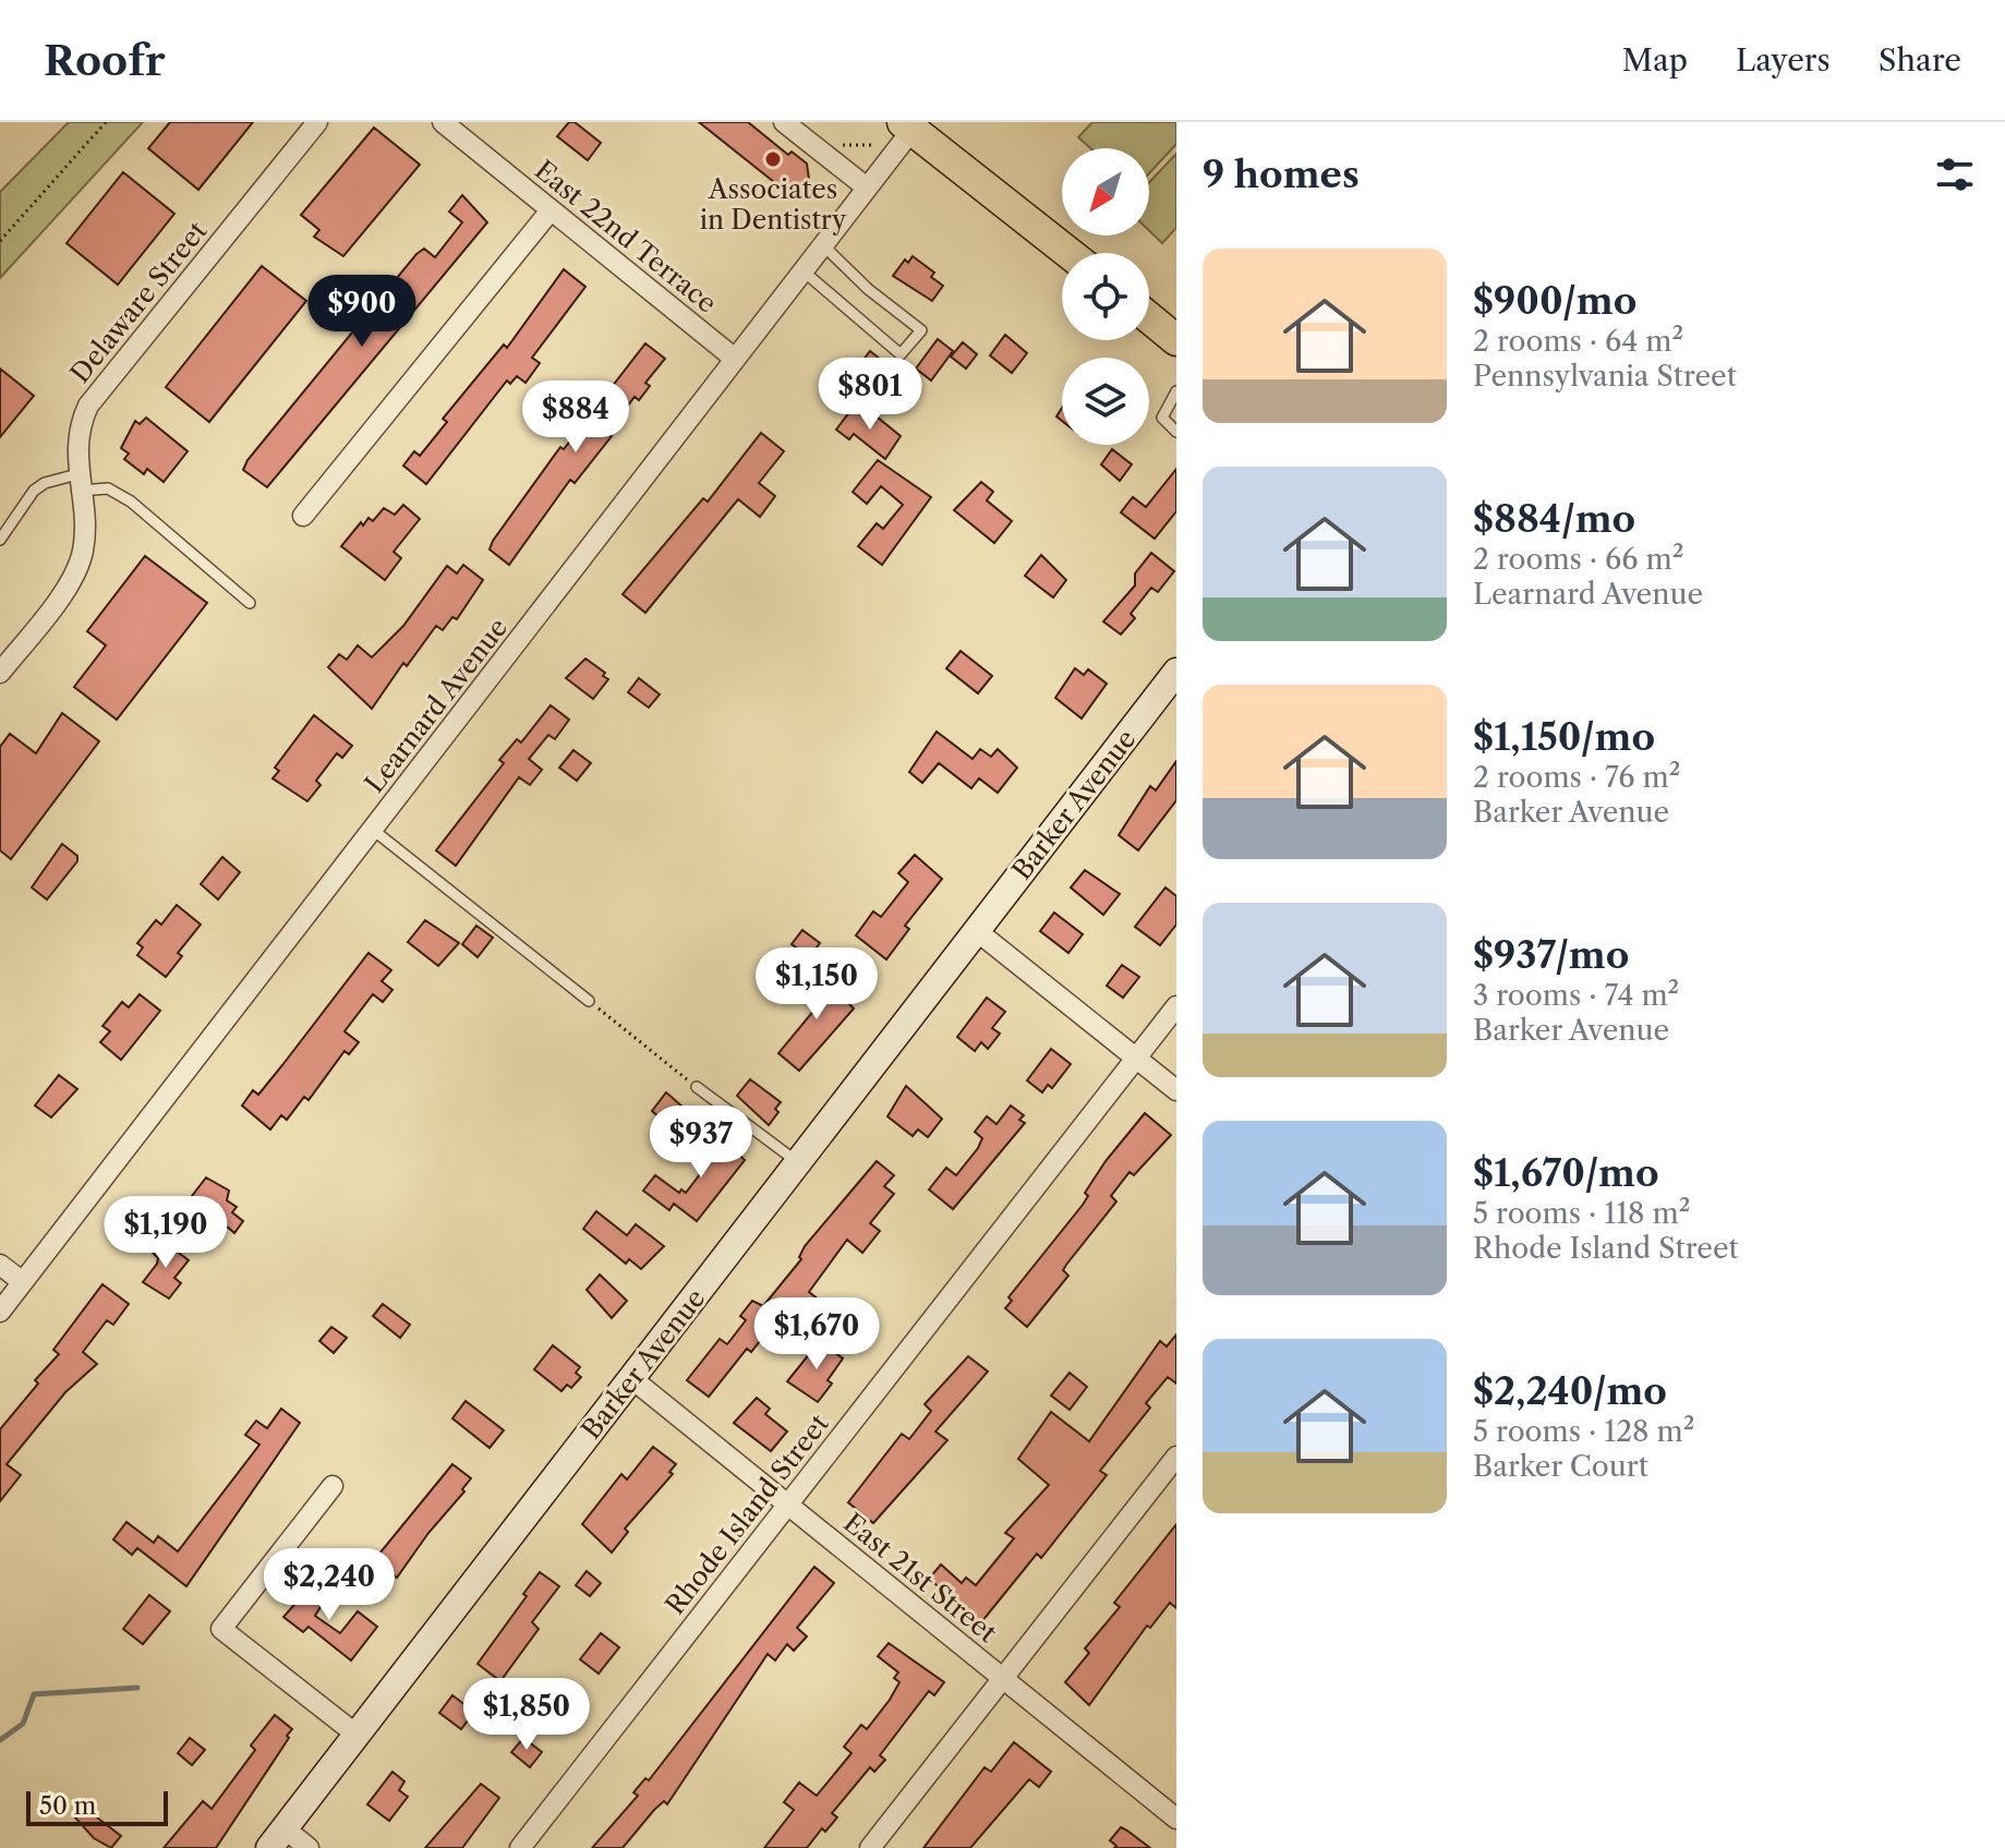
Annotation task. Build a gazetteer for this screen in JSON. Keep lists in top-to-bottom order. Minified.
{"streets":{"street":["East 22nd Terrace","Delaware Street","Learnard Avenue","Barker Avenue","Rhode Island Street","East 21st Street"]},"crossings":[["East 22nd Terrace","Learnard Avenue"],["Barker Avenue","East 21st Street"],["Rhode Island Street","East 21st Street"]],"places":["Associates in Dentistry"],"scale_bar":"50 m","north":"bottom left","page":{"header":"Roofr","nav":["Map","Layers","Share"],"heading":"9 homes","list":[{"name":"$900/mo","note":"2 rooms · 64 m² · Pennsylvania Street"},{"name":"$884/mo","note":"2 rooms · 66 m² · Learnard Avenue"},{"name":"$1,150/mo","note":"2 rooms · 76 m² · Barker Avenue"},{"name":"$937/mo","note":"3 rooms · 74 m² · Barker Avenue"},{"name":"$1,670/mo","note":"5 rooms · 118 m² · Rhode Island Street"},{"name":"$2,240/mo","note":"5 rooms · 128 m² · Barker Court"}],"price":["$900","$801","$884","$1,150","$937","$1,190","$1,670","$2,240","$1,850"],"scale":"50 m"}}
